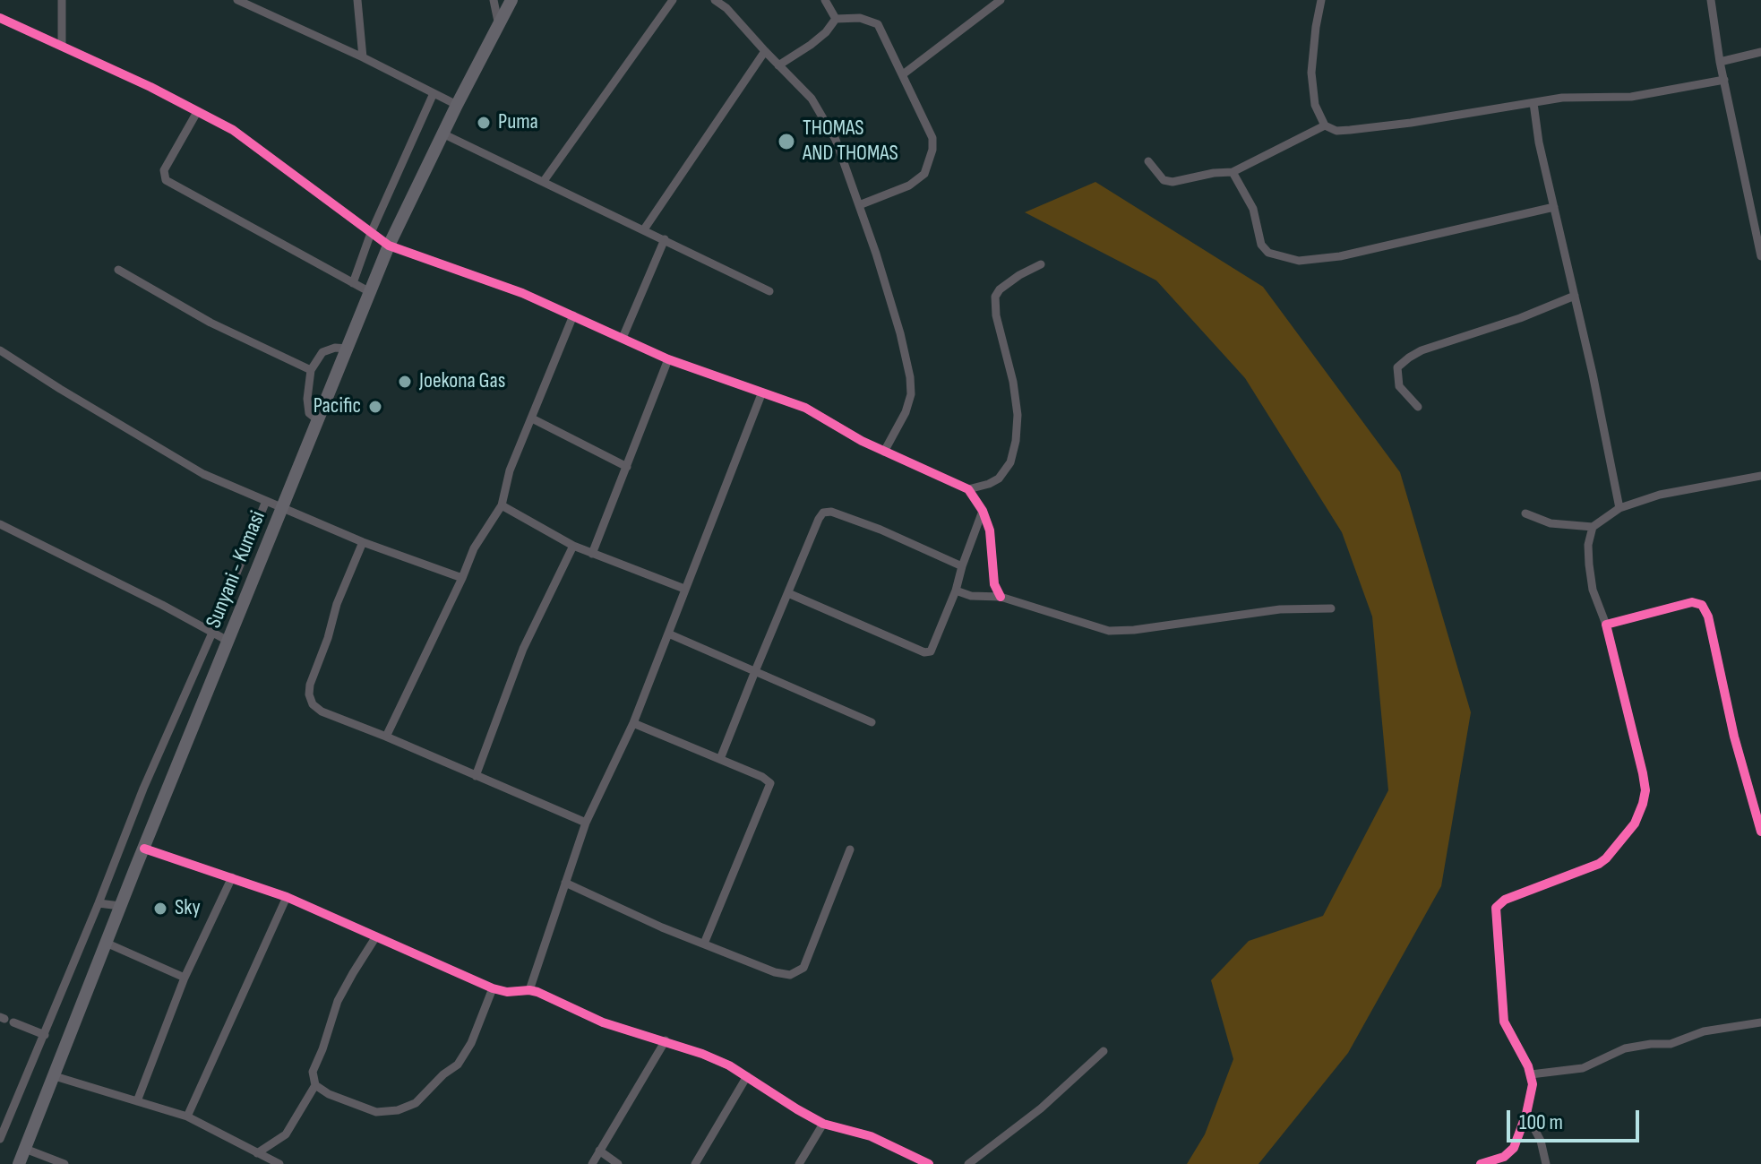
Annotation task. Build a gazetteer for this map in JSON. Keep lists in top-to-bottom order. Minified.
{"streets":{"main road":["Sunyani - Kumasi"]},"places":["Puma","THOMAS AND THOMAS","Joekona Gas","Pacific","Sky"],"scale_bar":"100 m"}
